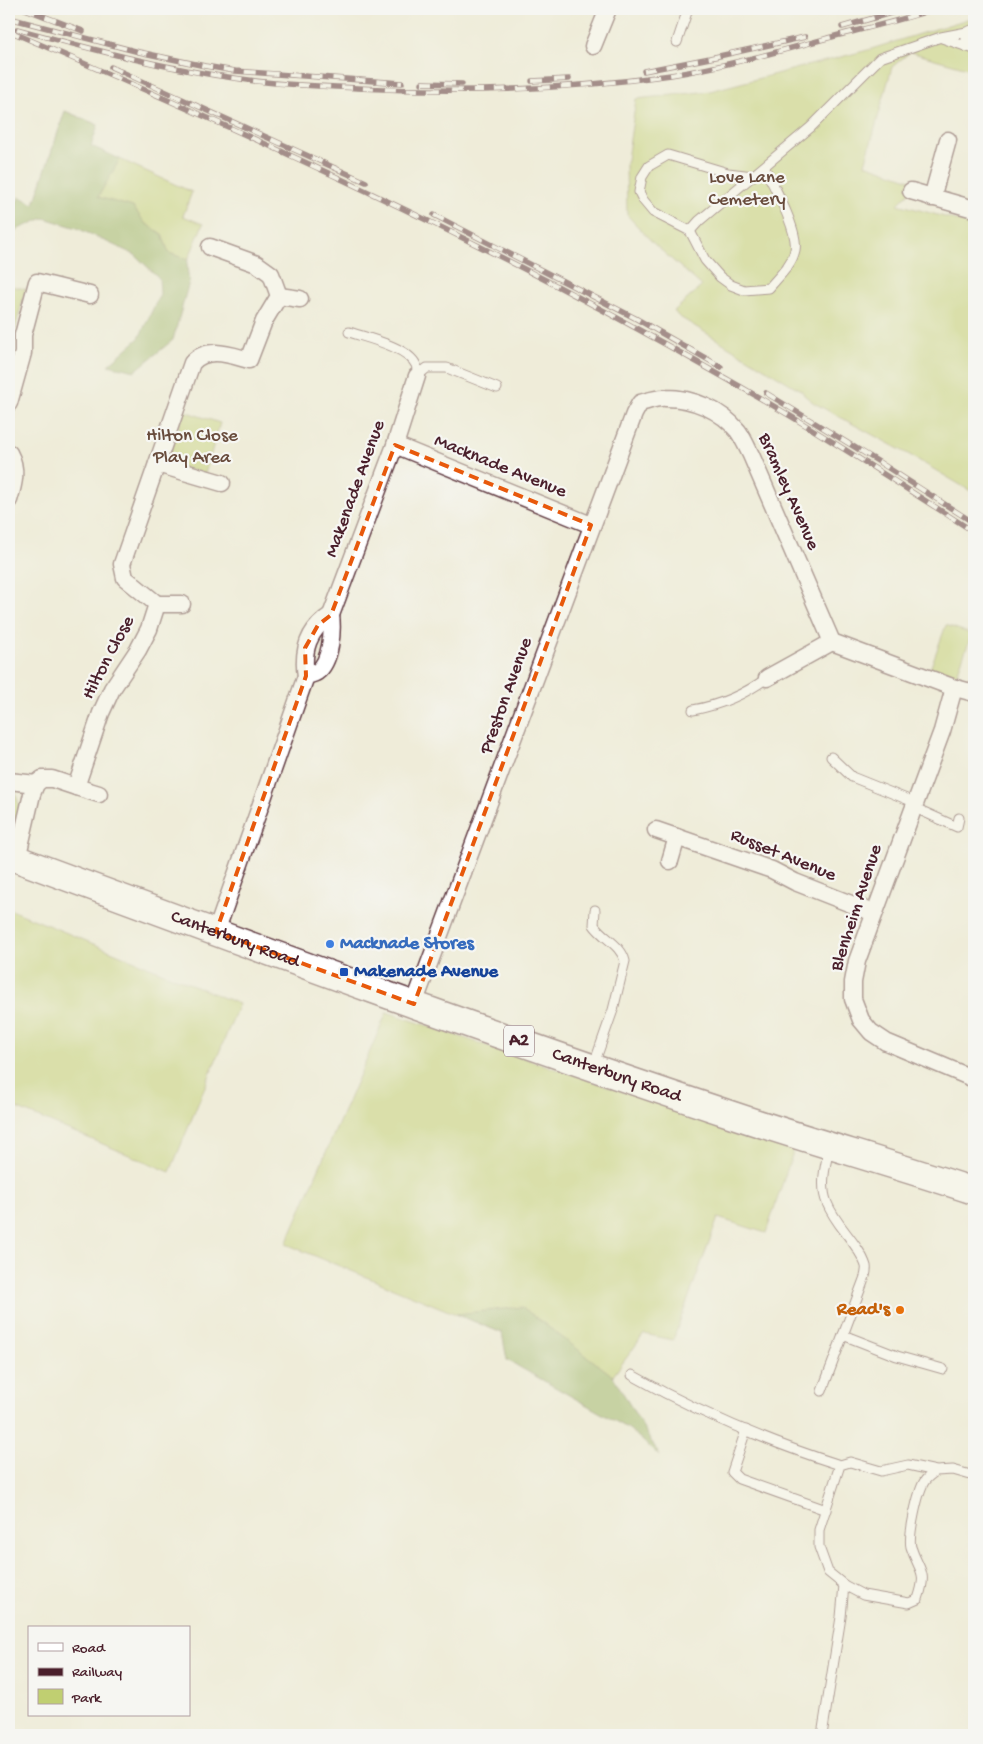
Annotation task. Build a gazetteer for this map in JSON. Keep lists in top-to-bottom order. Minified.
{"streets":{"main road":["Canterbury Road","A2"],"street":["Macknade Avenue","Makenade Avenue","Bramley Avenue","Hilton Close","Preston Avenue","Russet Avenue","Blenheim Avenue"]},"crossings":[["Macknade Avenue","Makenade Avenue"],["Macknade Avenue","Preston Avenue"],["Makenade Avenue","Canterbury Road"],["Bramley Avenue","Preston Avenue"],["Preston Avenue","Canterbury Road"],["Russet Avenue","Blenheim Avenue"]],"parks":["Love Lane Cemetery","Hilton Close Play Area"],"places":{"other":["Macknade Stores","Read's"],"transit":["Makenade Avenue"]},"legend":["Road","Railway","Park"]}
